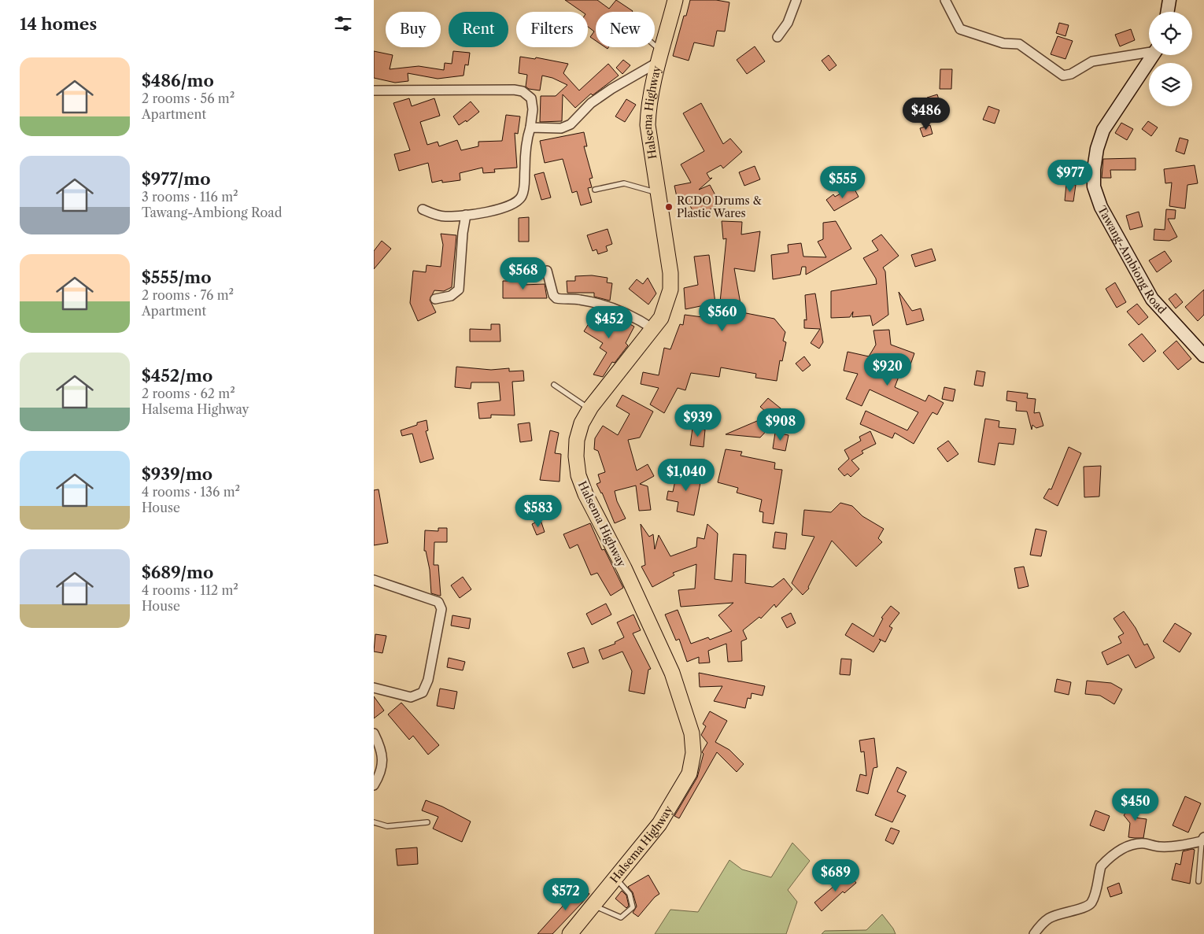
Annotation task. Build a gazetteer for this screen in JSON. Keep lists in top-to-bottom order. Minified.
{"streets":{"highway":["Halsema Highway"],"main road":["Tawang-Ambiong Road"]},"places":["RCDO Drums & Plastic Wares"],"page":{"heading":"14 homes","chip":["Buy","Rent","Filters","New"],"list":[{"name":"$486/mo","note":"2 rooms · 56 m² · Apartment"},{"name":"$977/mo","note":"3 rooms · 116 m² · Tawang-Ambiong Road"},{"name":"$555/mo","note":"2 rooms · 76 m² · Apartment"},{"name":"$452/mo","note":"2 rooms · 62 m² · Halsema Highway"},{"name":"$939/mo","note":"4 rooms · 136 m² · House"},{"name":"$689/mo","note":"4 rooms · 112 m² · House"}],"price":["$486","$977","$555","$568","$560","$452","$920","$939","$908","$1,040","$583","$450","$689","$572"]}}
